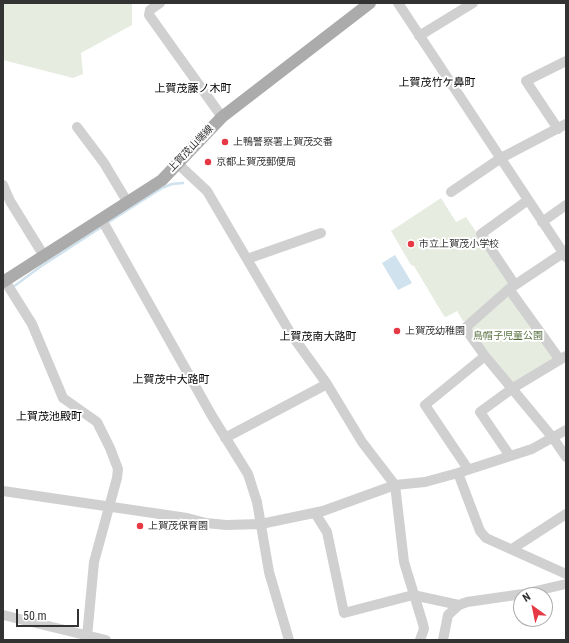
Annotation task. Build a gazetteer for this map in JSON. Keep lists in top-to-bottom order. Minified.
{"streets":{"main road":["上賀茂山端線"]},"districts":["上賀茂竹ケ鼻町","上賀茂藤ノ木町","上賀茂南大路町","上賀茂中大路町","上賀茂池殿町"],"parks":["鳥帽子児童公園"],"places":["上鴨警察署上賀茂交番","京都上賀茂郵便局","市立上賀茂小学校","上賀茂幼稚園","上賀茂保育園"],"scale_bar":"50 m","north":"top left"}
